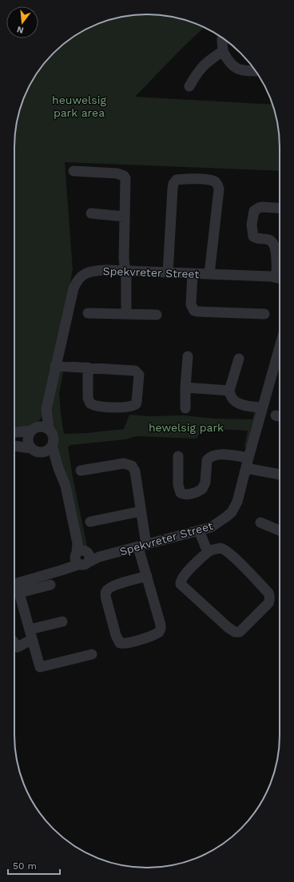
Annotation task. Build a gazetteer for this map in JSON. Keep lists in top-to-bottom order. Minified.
{"streets":{"street":["Spekvreter Street"]},"parks":["heuwelsig park area","hewelsig park"],"scale_bar":"50 m","north":"bottom"}
